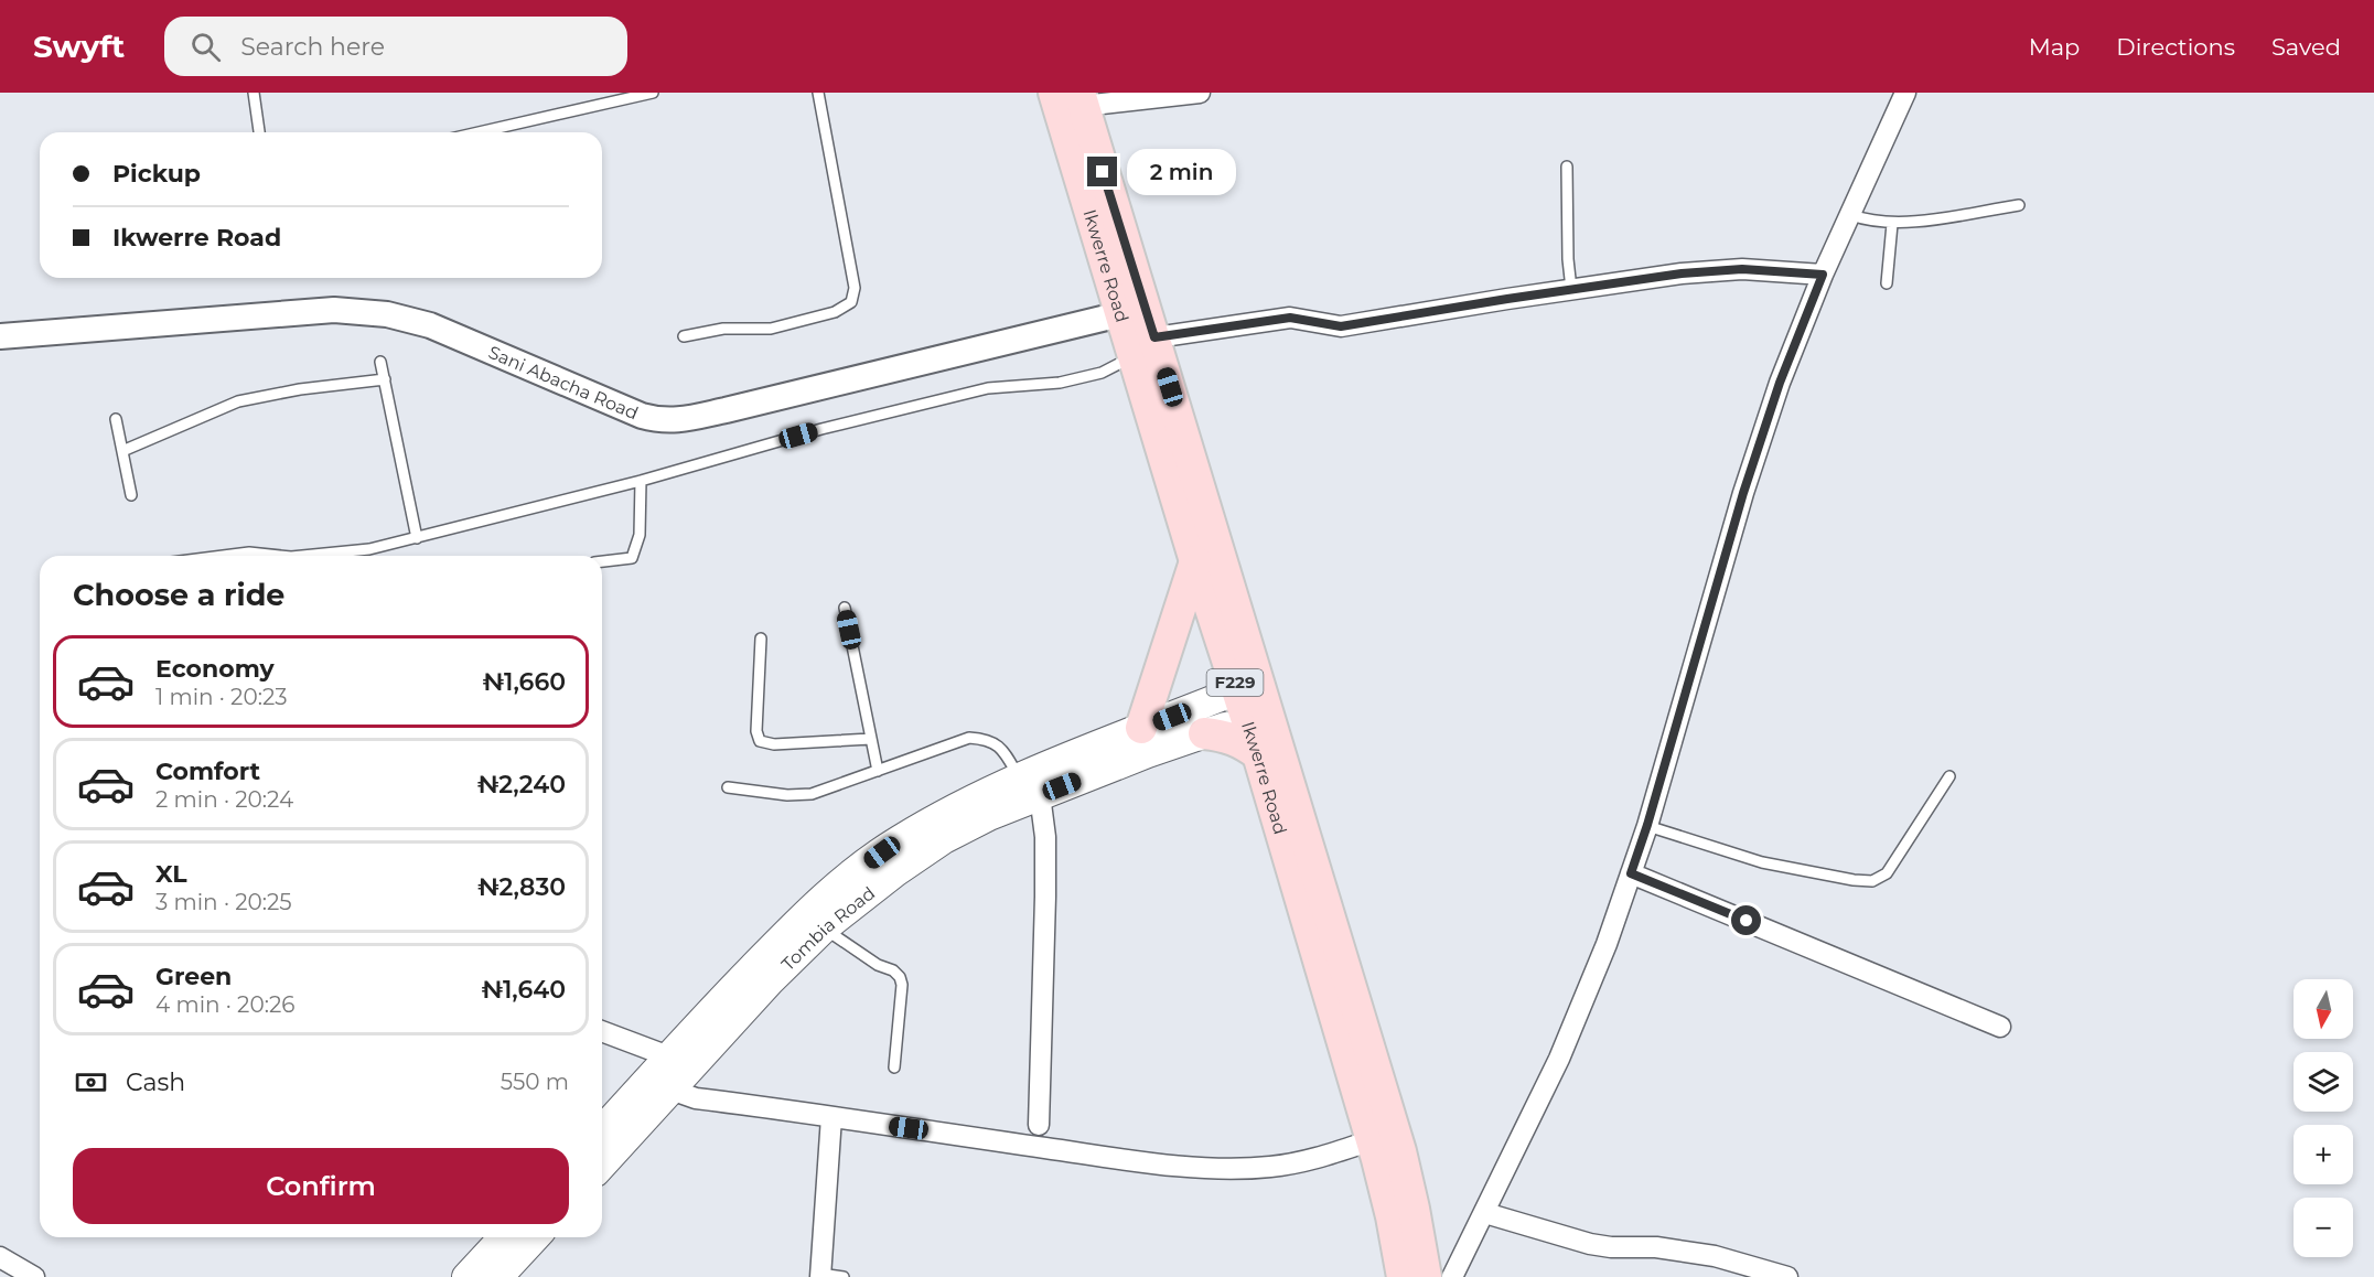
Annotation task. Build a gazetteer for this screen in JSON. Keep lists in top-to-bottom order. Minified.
{"streets":{"main road":["Ikwerre Road","F229","Tombia Road"],"street":["Sani Abacha Road"]},"crossings":[["Ikwerre Road","Sani Abacha Road"],["Ikwerre Road","Tombia Road"]],"north":"bottom","page":{"header":"Swyft","search":"Search here","nav":["Map","Directions","Saved"],"banner":["Pickup","Ikwerre Road"],"bubble":"2 min","heading":"Choose a ride","list":[{"name":"Economy","note":"1 min · 20:23","value":"₦1,660"},{"name":"Comfort","note":"2 min · 20:24","value":"₦2,240"},{"name":"XL","note":"3 min · 20:25","value":"₦2,830"},{"name":"Green","note":"4 min · 20:26","value":"₦1,640"}],"map_buttons":["+","−"],"pay":["Cash","550 m"],"buttons":"Confirm"}}
